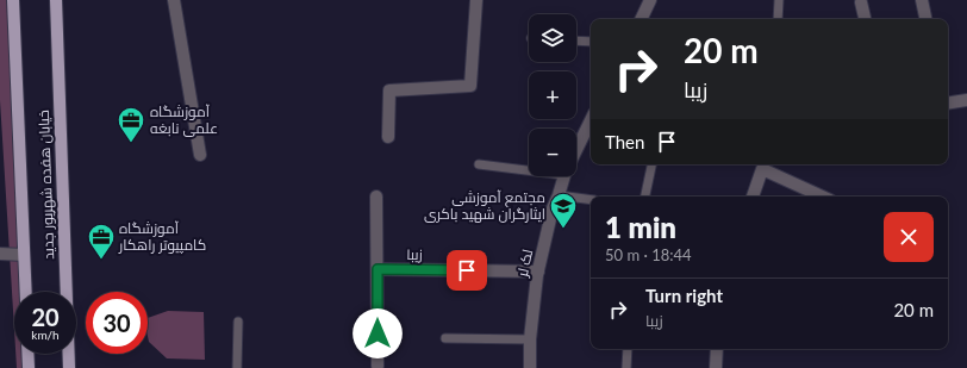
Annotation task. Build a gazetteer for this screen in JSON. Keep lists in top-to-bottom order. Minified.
{"streets":{"main road":["خیابان هفده شهریور جدید"],"street":["زیبا","لک لر"]},"crossings":[["زیبا","لک لر"]],"places":{"office":["آموزشگاه علمی نابغه","آموزشگاه کامپیوتر راهکار"],"school or university":["مجتمع آموزشی ایثارگران شهید باکری"]},"page":{"map_buttons":["+","−"],"turn":["20 m","زیبا"],"then":"Then","heading":["1 min","50 m · 18:44"],"list":[{"name":"Turn right","note":"زیبا","value":"20 m"}],"speed":"20 km/h","limit":"30"}}
